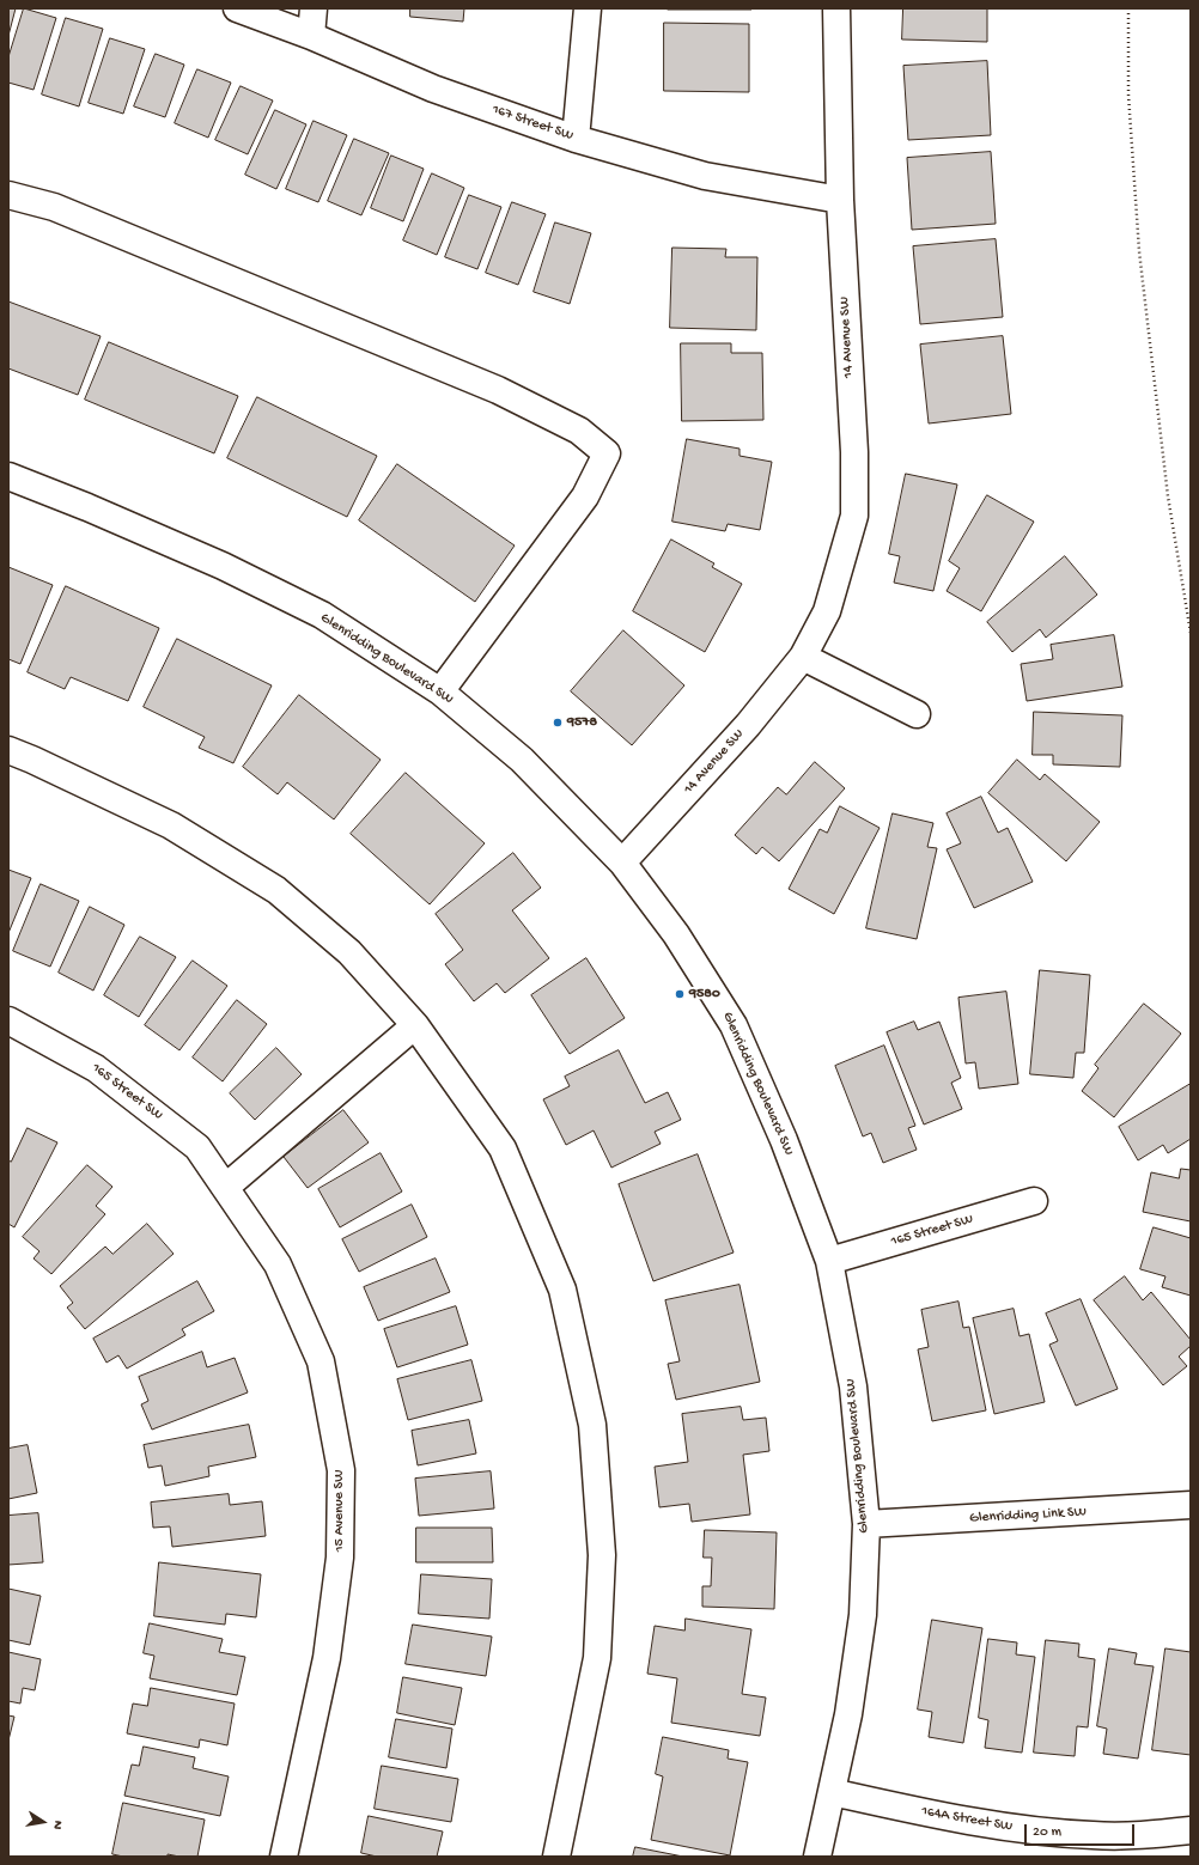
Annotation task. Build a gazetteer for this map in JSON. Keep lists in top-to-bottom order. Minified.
{"streets":{"street":["167 Street SW","14 Avenue SW","Glenridding Boulevard SW","165 Street SW","15 Avenue SW","Glenridding Link SW","164A Street SW"]},"crossings":[["167 Street SW","14 Avenue SW"],["14 Avenue SW","Glenridding Boulevard SW"],["Glenridding Boulevard SW","165 Street SW"],["Glenridding Boulevard SW","Glenridding Link SW"],["Glenridding Boulevard SW","164A Street SW"],["165 Street SW","15 Avenue SW"]],"places":["9578","9580"],"scale_bar":"20 m","north":"right"}
